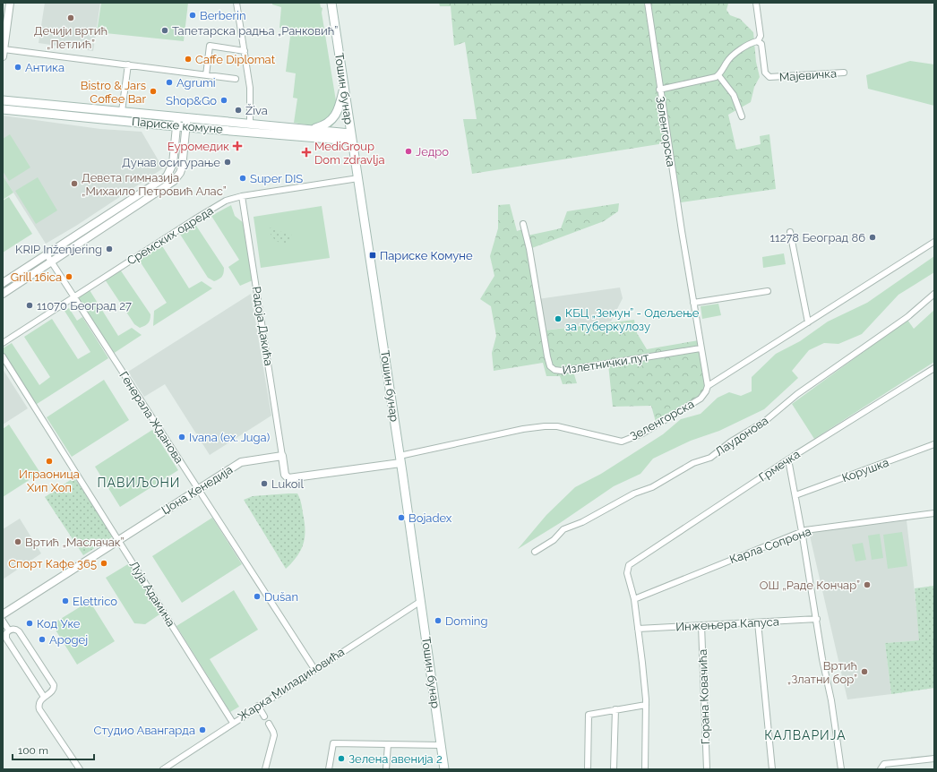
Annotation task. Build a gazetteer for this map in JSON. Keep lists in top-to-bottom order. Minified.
{"streets":{"main road":["Тошин бунар","Париске комуне"],"street":["Мајевичка","Зеленгорска","Сремских одреда","Радоја Дакића","Излетнички пут","Генерала Жданова","Лаудонова","Грмечка","Корушка","Џона Кенедија","Карла Сопрона","Луја Адамича","Инжењера Капуса","Жарка Миладиновића","Горана Ковачића"]},"crossings":[["Тошин бунар","Париске комуне"],["Тошин бунар","Зеленгорска"],["Тошин бунар","Сремских одреда"],["Тошин бунар","Жарка Миладиновића"],["Зеленгорска","Излетнички пут"],["Сремских одреда","Радоја Дакића"],["Сремских одреда","Генерала Жданова"],["Радоја Дакића","Џона Кенедија"],["Генерала Жданова","Џона Кенедија"],["Генерала Жданова","Жарка Миладиновића"],["Грмечка","Карла Сопрона"],["Џона Кенедија","Луја Адамича"],["Луја Адамича","Жарка Миладиновића"],["Инжењера Капуса","Горана Ковачића"]],"districts":["ПАВИЉОНИ","КАЛВАРИЈА"],"places":{"other":["Berberin","Дечији вртић „Петлић”","Тапетарска радња „Ранковић”","Caffe Diplomat","Антика","Agrumi","Bistro & Jars Coffee Bar","Shop&Go","Živa","Једро","Дунав осигурање","Super DIS","Девета гимназија „Михаило Петровић Алас”","11278 Београд 86","KRIP Inženjering","Grill 16ica","11070 Београд 27","КБЦ „Земун” - Одељење за туберкулозу","Ivana (ex. Juga)","Играоница Хип Хоп","Lukoil","Bojadex","Вртић „Маслачак”","Спорт Кафе 365","ОШ „Раде Кончар”","Dušan","Elettrico","Doming","Код Уке","Apogej","Вртић „Златни бор”","Студио Авангарда","Зелена авенија 2"],"health":["Еуромедик","MediGroup Dom zdravlja"],"transit":["Париске Комуне"]},"scale_bar":"100 m"}
